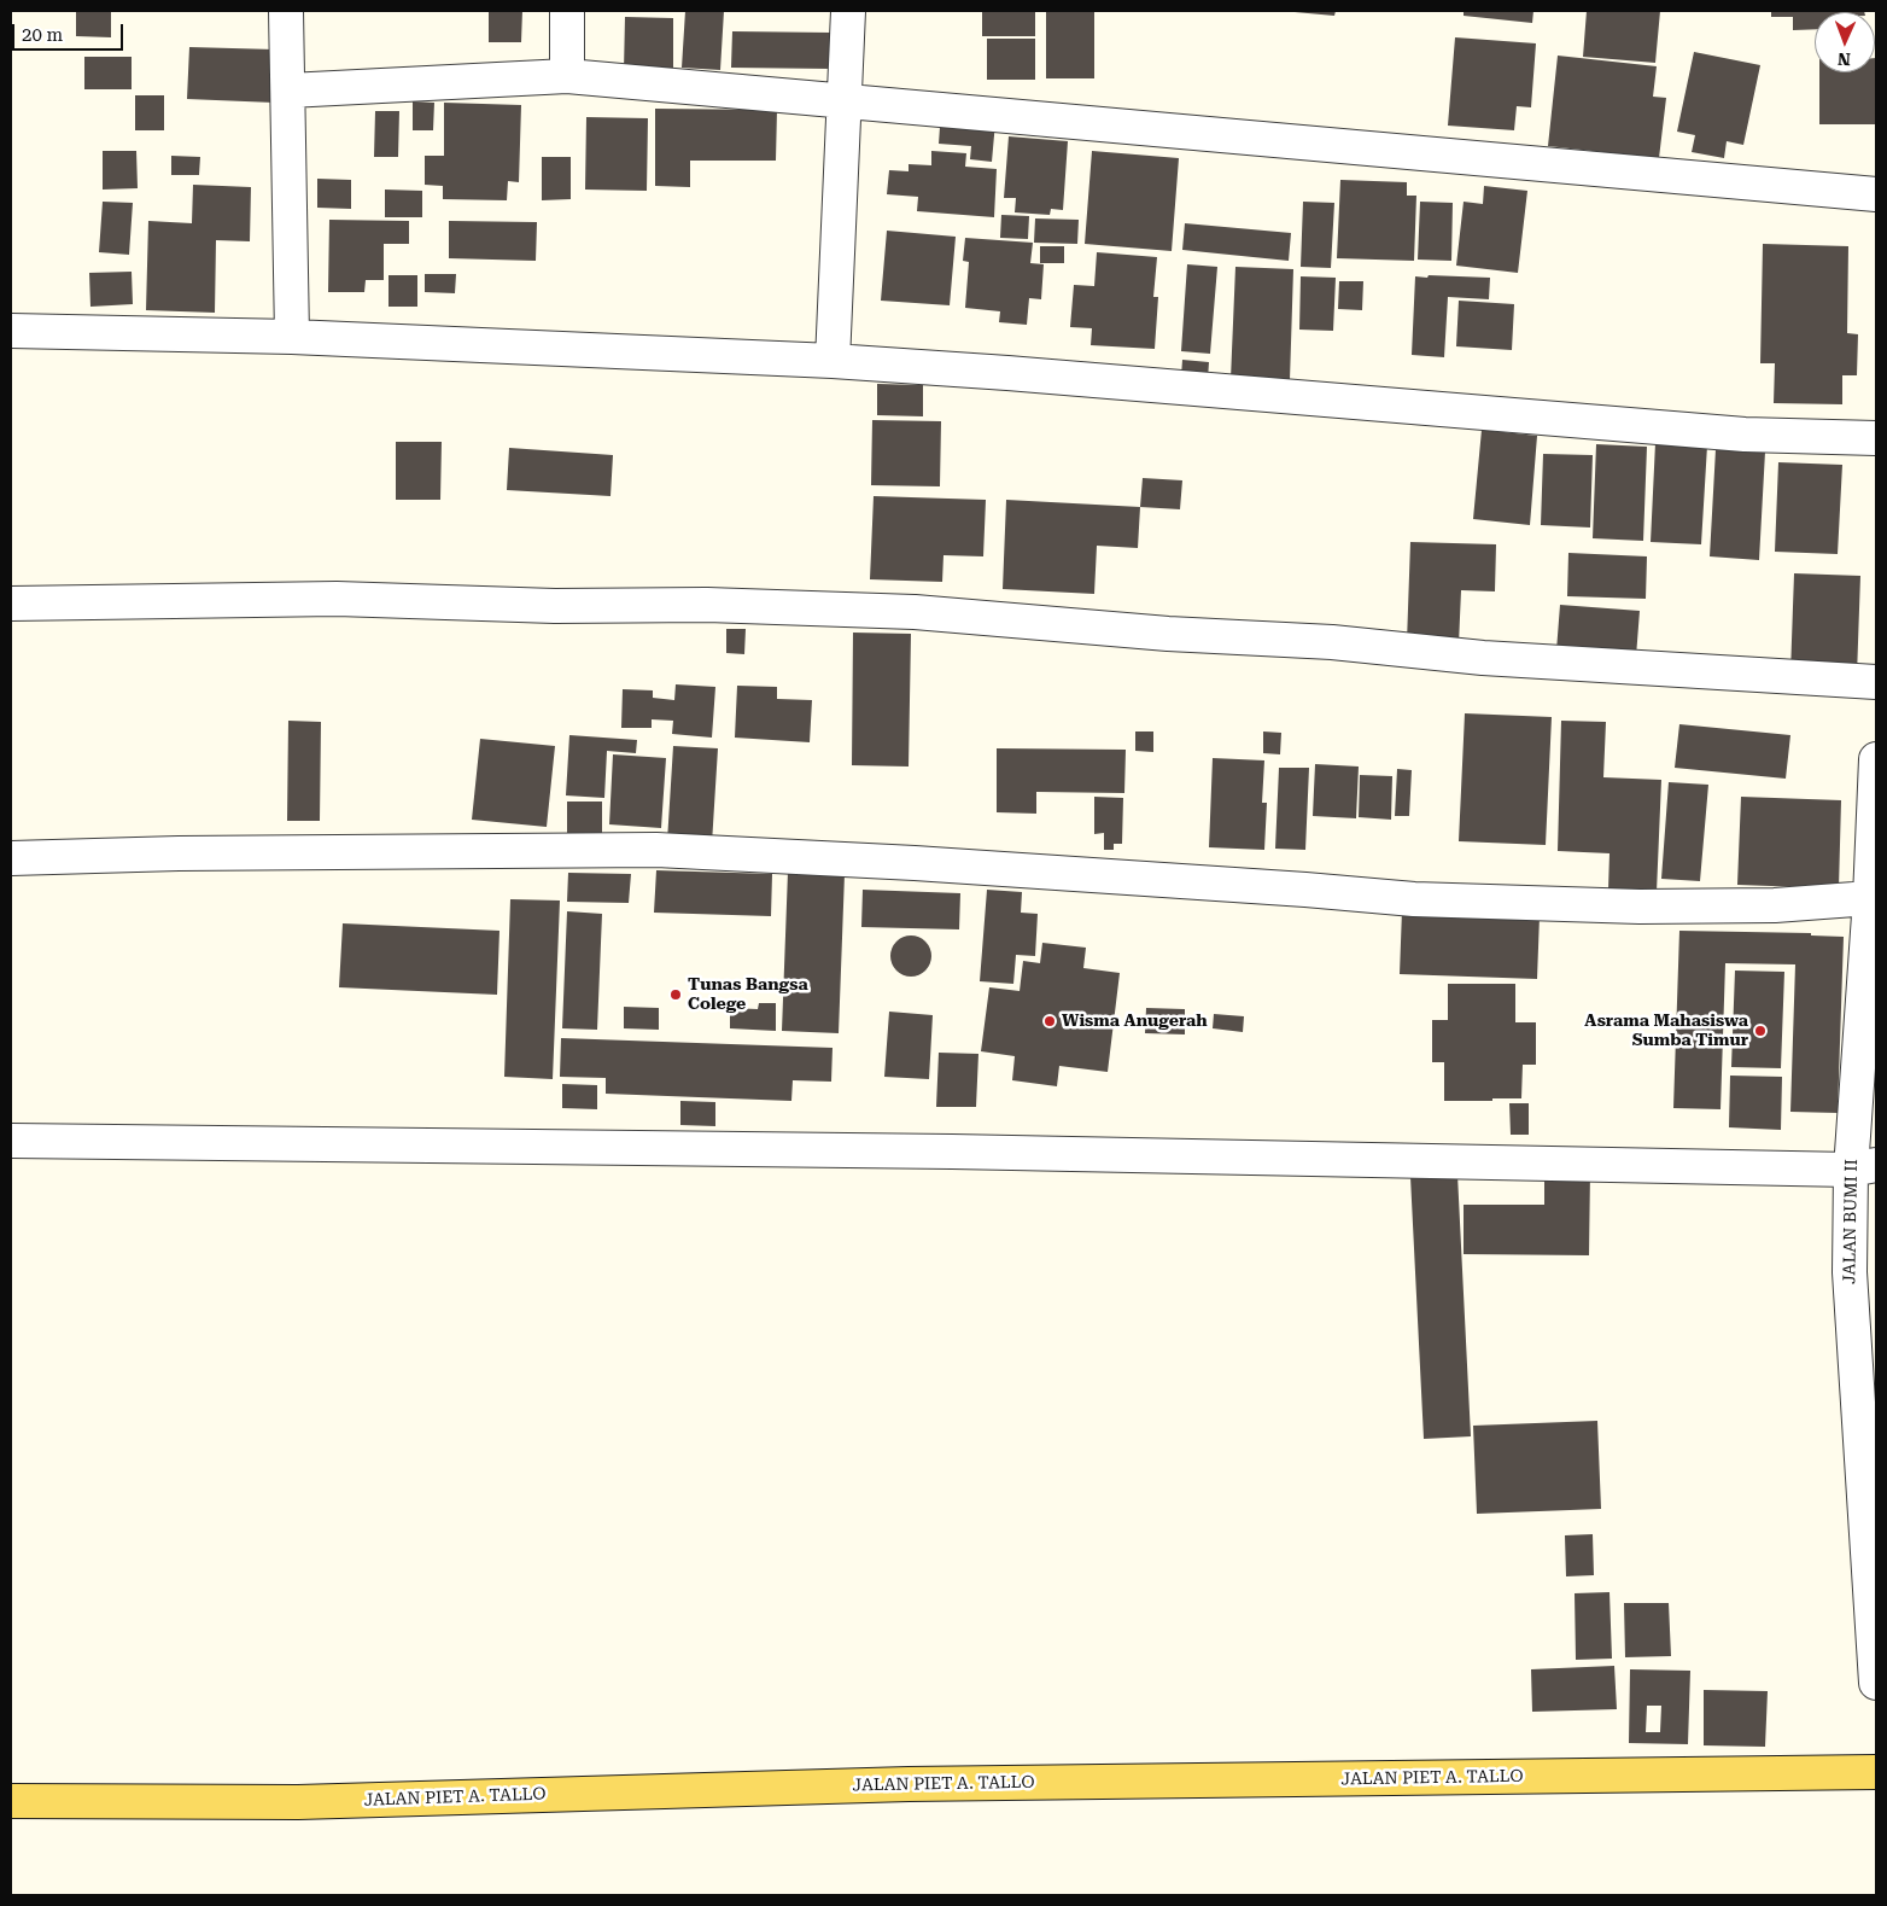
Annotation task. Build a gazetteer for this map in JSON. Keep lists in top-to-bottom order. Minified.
{"streets":{"main road":["JALAN PIET A. TALLO"],"street":["JALAN BUMI II"]},"places":["Tunas Bangsa Colege","Wisma Anugerah","Asrama Mahasiswa Sumba Timur"],"scale_bar":"20 m","north":"bottom"}
